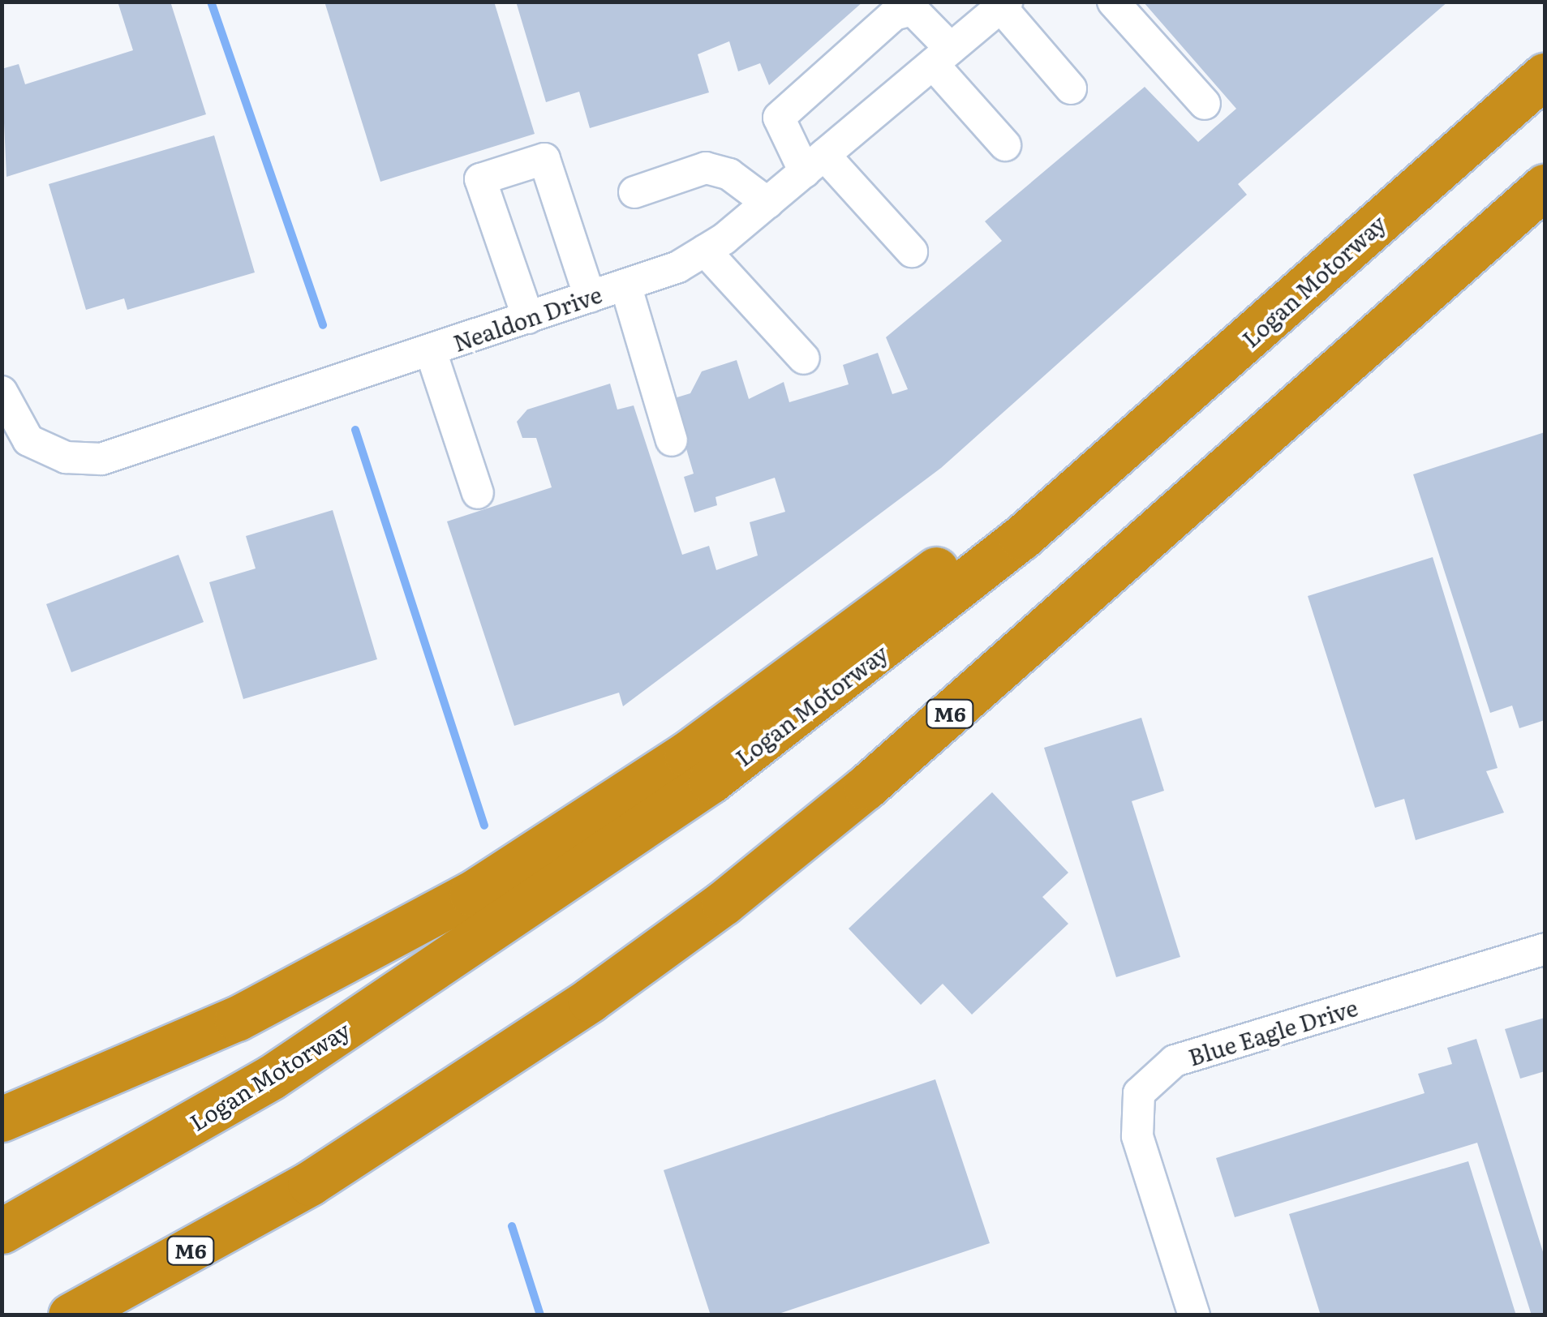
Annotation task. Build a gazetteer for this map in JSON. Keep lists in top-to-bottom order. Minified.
{"streets":{"highway":["Logan Motorway","M6"],"street":["Nealdon Drive","Blue Eagle Drive"]}}
